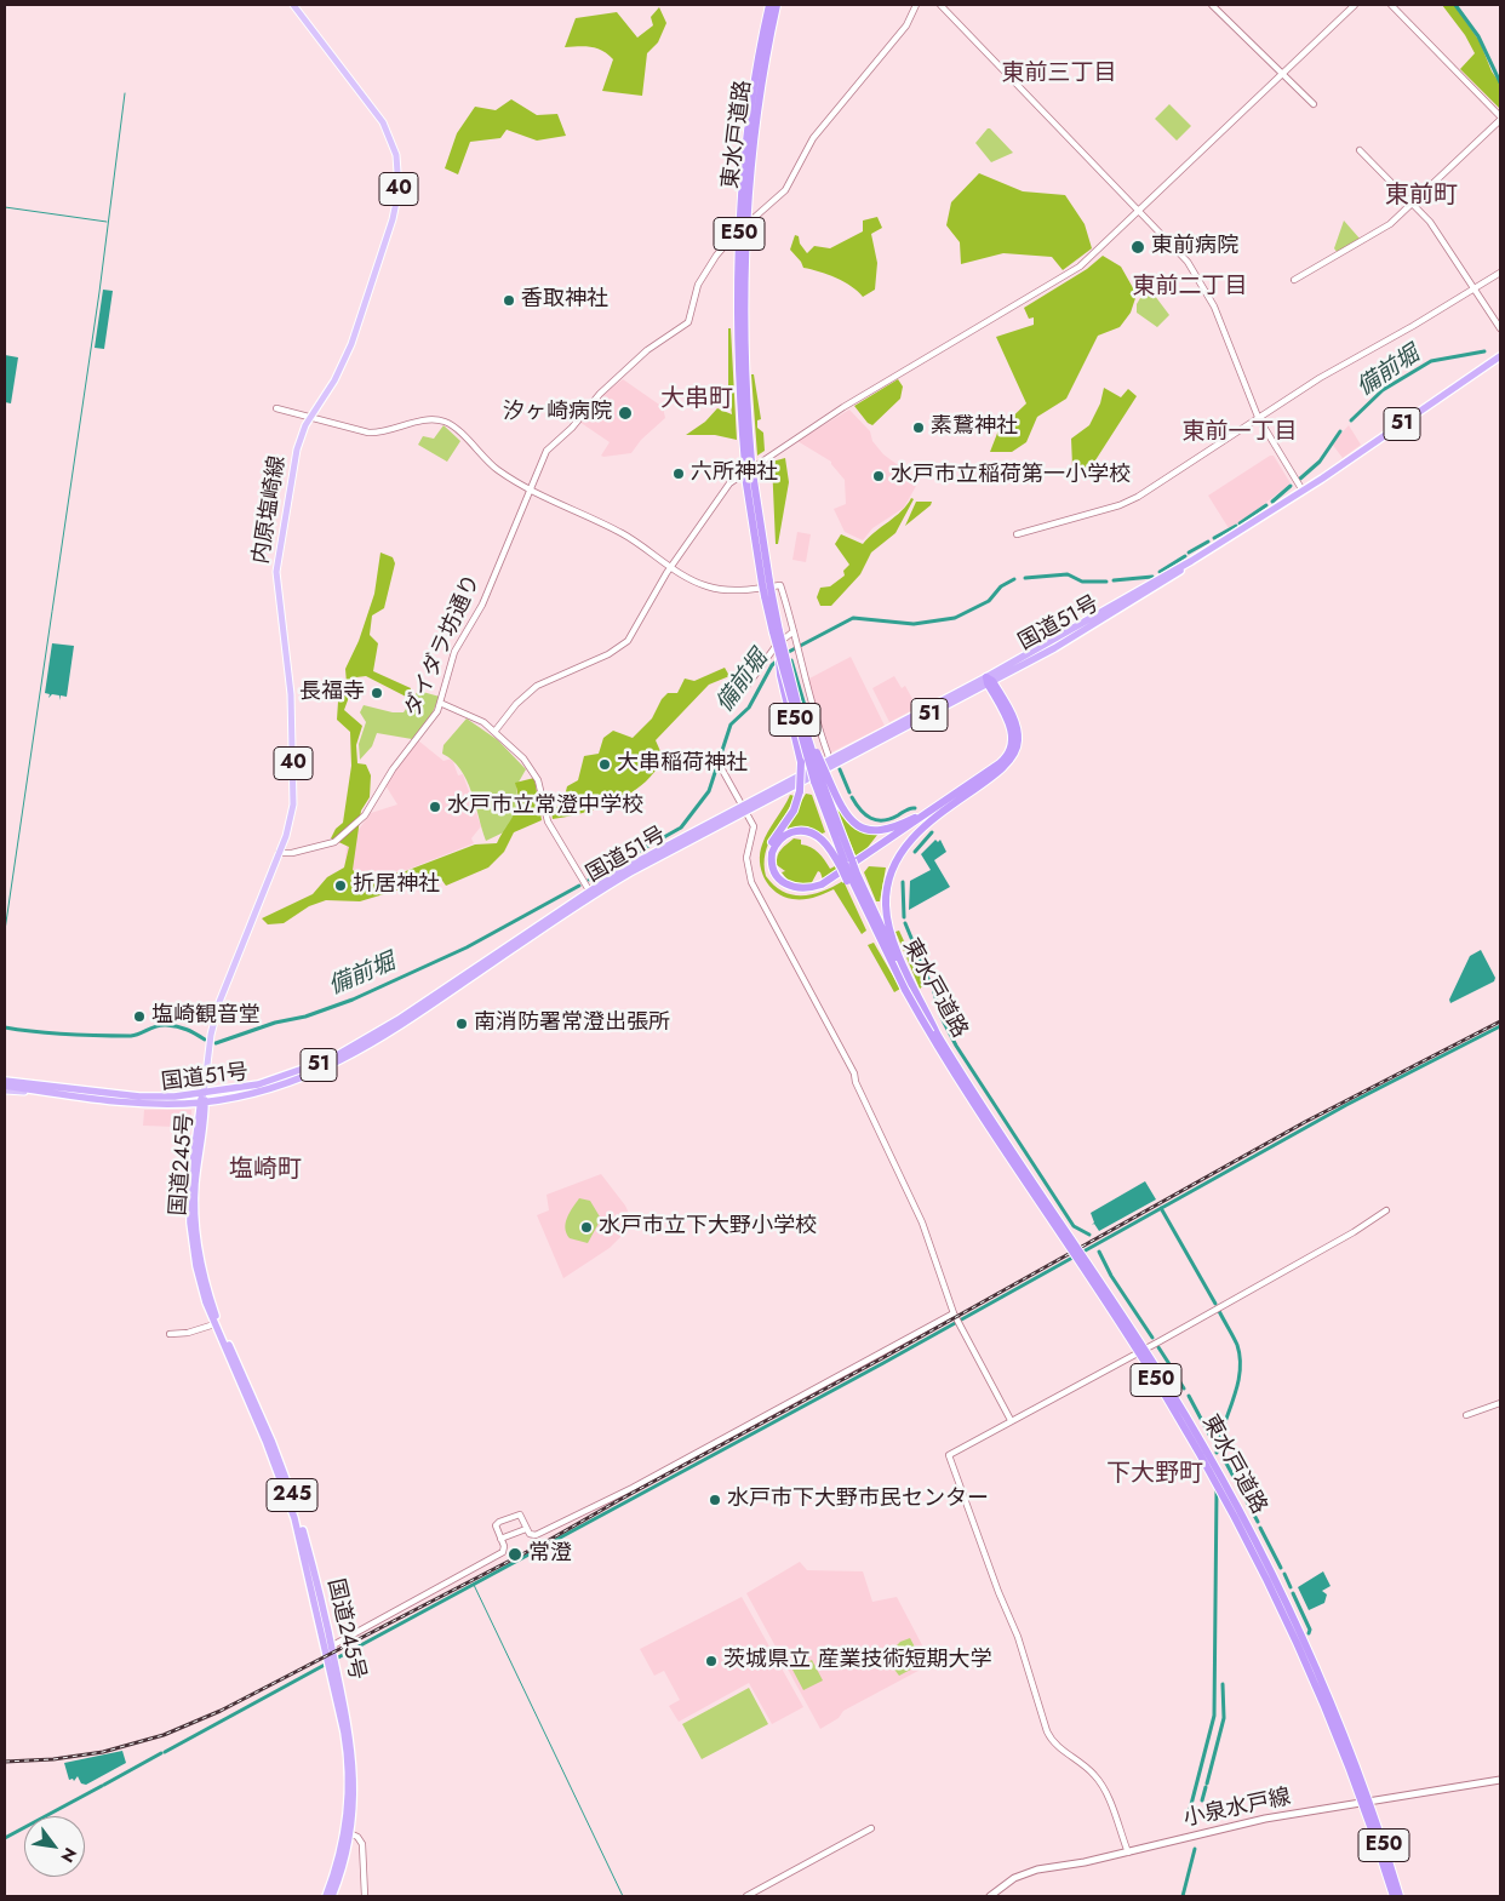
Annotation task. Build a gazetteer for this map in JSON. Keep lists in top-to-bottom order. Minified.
{"streets":{"highway":["東水戸道路","E50","51","国道51号","国道245号","245"],"main road":["40","内原塩崎線","小泉水戸線"],"street":["ダイダラ坊通り"]},"crossings":[["51","国道51号"],["内原塩崎線","国道51号"],["内原塩崎線","ダイダラ坊通り"],["内原塩崎線","国道245号"],["国道51号","国道245号"]],"districts":["東前三丁目","東前町","東前二丁目","大串町","東前一丁目","塩崎町","下大野町"],"water":["備前堀"],"places":["東前病院","香取神社","汐ヶ崎病院","素鵞神社","六所神社","水戸市立稲荷第一小学校","長福寺","大串稲荷神社","水戸市立常澄中学校","折居神社","塩崎観音堂","南消防署常澄出張所","水戸市立下大野小学校","水戸市下大野市民センター","常澄","茨城県立 産業技術短期大学"],"north":"bottom right"}
